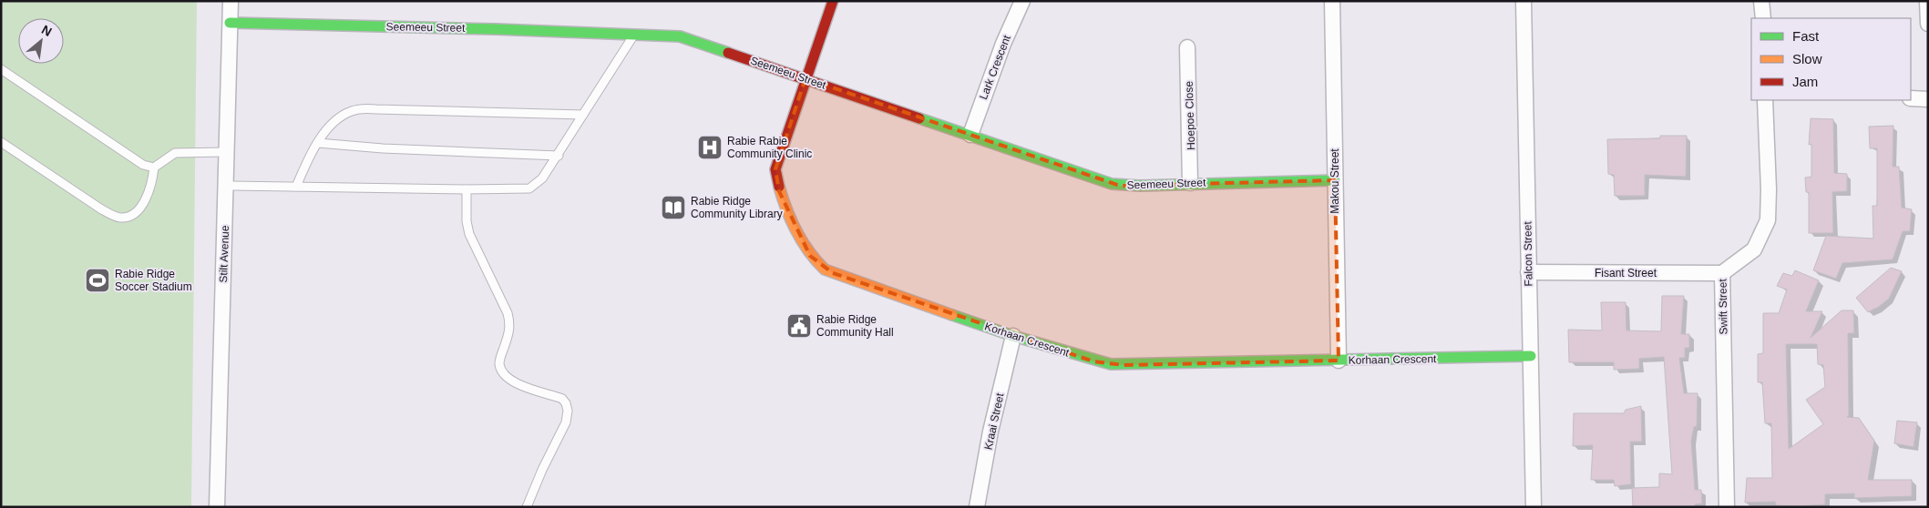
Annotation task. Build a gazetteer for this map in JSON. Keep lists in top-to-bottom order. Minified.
{"streets":{"street":["Seemeeu Street","Lark Crescent","Hoepoe Close","Makou Street","Stilt Avenue","Falcon Street","Fisant Street","Swift Street","Korhaan Crescent","Kraai Street"]},"crossings":[["Seemeeu Street","Lark Crescent"],["Seemeeu Street","Hoepoe Close"],["Seemeeu Street","Makou Street"],["Seemeeu Street","Stilt Avenue"],["Seemeeu Street","Korhaan Crescent"],["Makou Street","Korhaan Crescent"],["Falcon Street","Fisant Street"],["Falcon Street","Korhaan Crescent"],["Fisant Street","Swift Street"],["Korhaan Crescent","Kraai Street"]],"places":{"hospital":["Rabie Rabie Community Clinic"],"library":["Rabie Ridge Community Library"],"sports":["Rabie Ridge Soccer Stadium"],"public building":["Rabie Ridge Community Hall"]},"legend":["Fast","Slow","Jam"],"north":"top right"}
